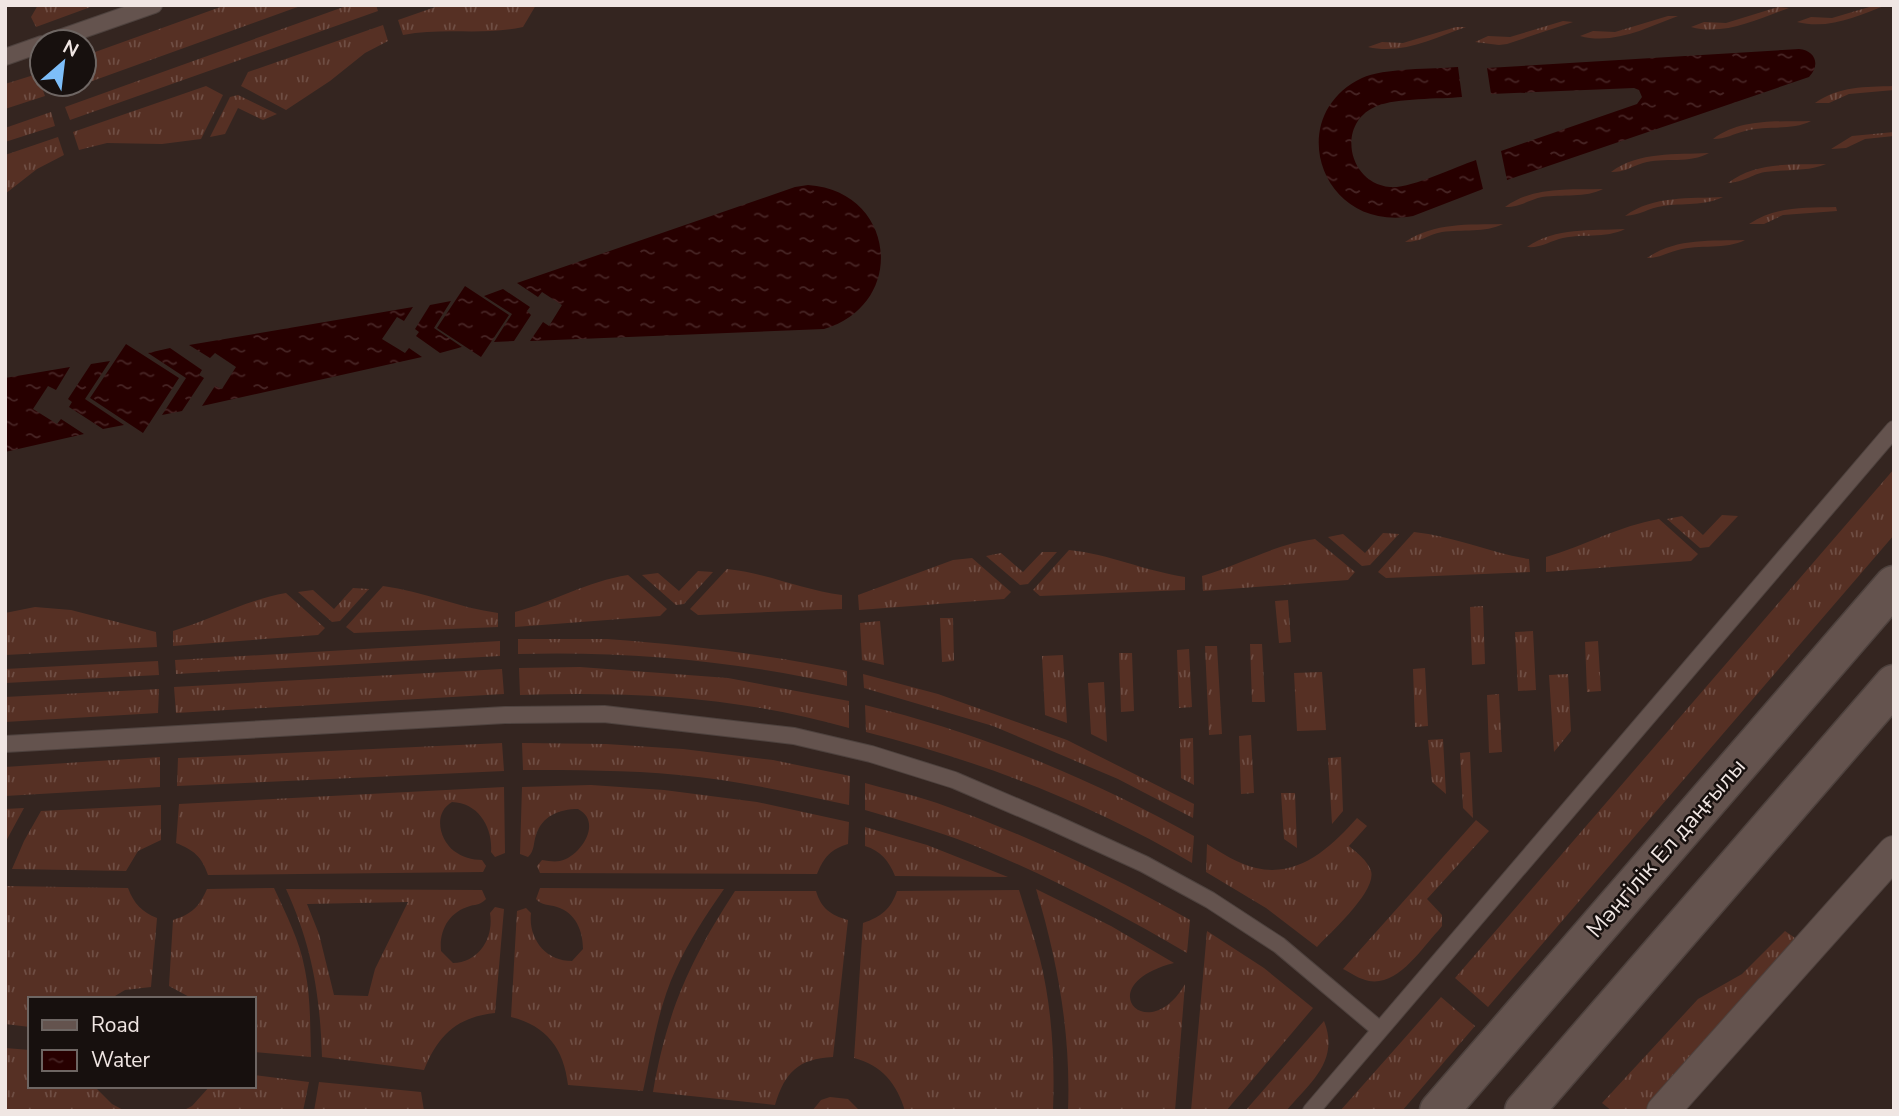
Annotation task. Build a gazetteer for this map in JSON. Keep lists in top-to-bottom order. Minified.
{"streets":{"main road":["Мәңгілік Ел даңғылы"]},"legend":["Road","Water"],"north":"top right"}
